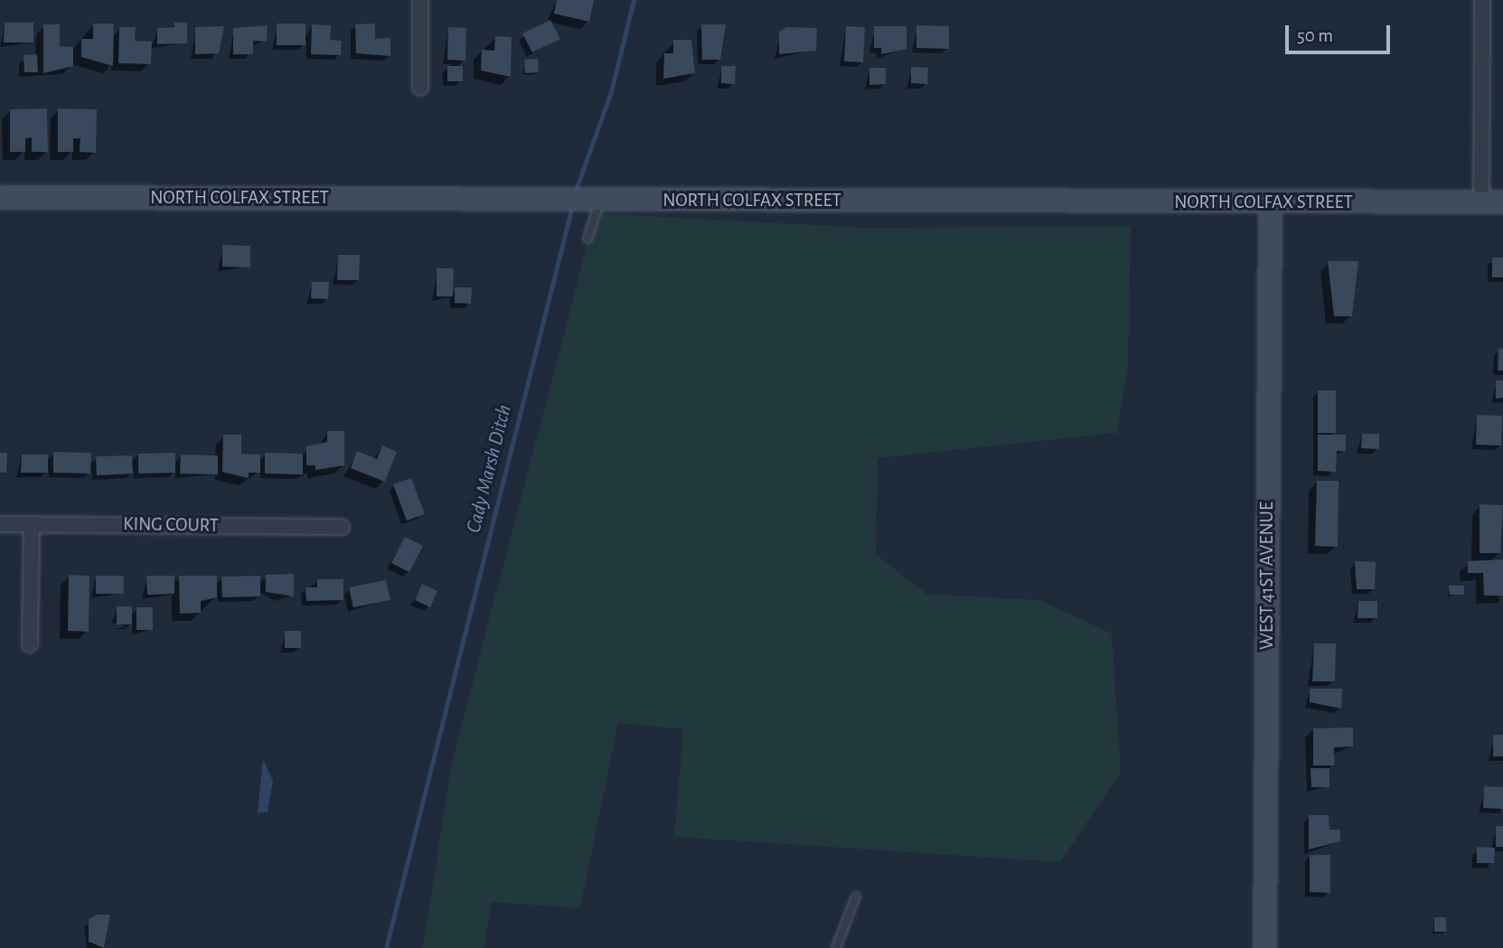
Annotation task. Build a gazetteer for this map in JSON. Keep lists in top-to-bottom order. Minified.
{"streets":{"street":["NORTH COLFAX STREET","KING COURT","WEST 41ST AVENUE"]},"crossings":[["NORTH COLFAX STREET","WEST 41ST AVENUE"]],"water":["Cady Marsh Ditch"],"scale_bar":"50 m"}
